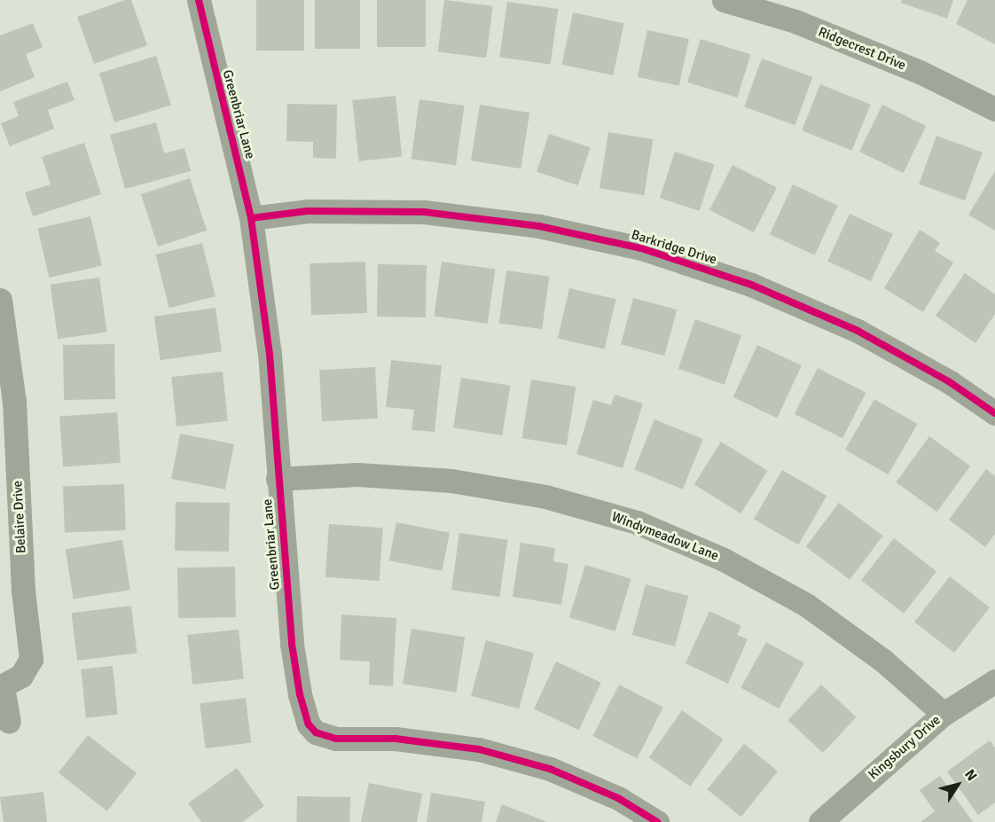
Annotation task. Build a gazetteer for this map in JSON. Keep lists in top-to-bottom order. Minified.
{"streets":{"street":["Ridgecrest Drive","Greenbriar Lane","Barkridge Drive","Belaire Drive","Windymeadow Lane","Kingsbury Drive"]},"crossings":[["Greenbriar Lane","Barkridge Drive"],["Greenbriar Lane","Windymeadow Lane"],["Windymeadow Lane","Kingsbury Drive"]],"north":"top right"}
